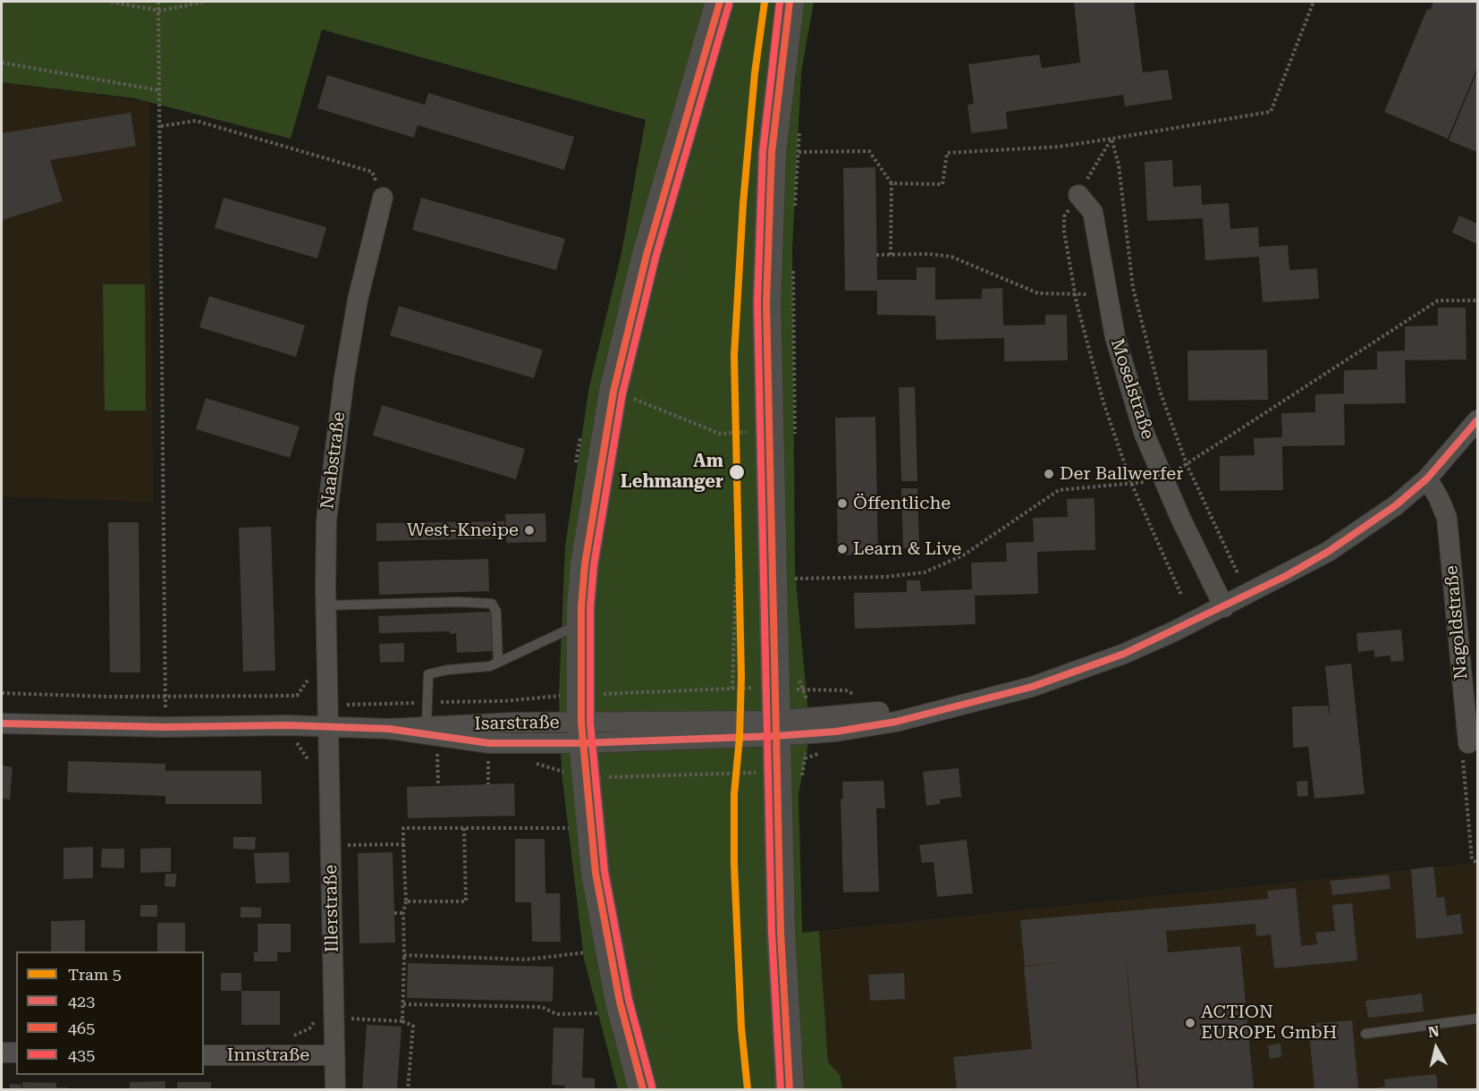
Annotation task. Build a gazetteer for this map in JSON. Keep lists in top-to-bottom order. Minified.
{"streets":{"street":["Moselstraße","Naabstraße","Nagoldstraße","Isarstraße","Illerstraße","Innstraße"]},"crossings":[["Naabstraße","Isarstraße"],["Naabstraße","Illerstraße"],["Isarstraße","Illerstraße"],["Illerstraße","Innstraße"]],"places":["Am Lehmanger","Der Ballwerfer","Öffentliche","West-Kneipe","Learn & Live","ACTION EUROPE GmbH"],"lines":["tram line 5","transit line 465","transit line 435","transit line 423"],"legend":["Tram 5","423","465","435"],"north":"top"}
